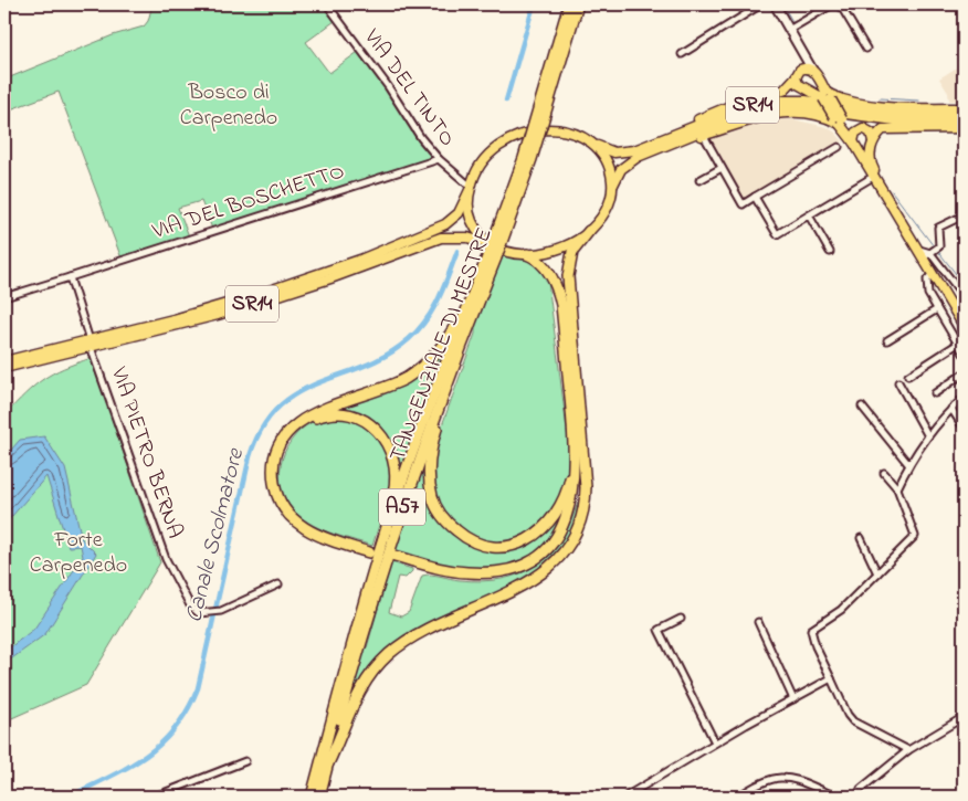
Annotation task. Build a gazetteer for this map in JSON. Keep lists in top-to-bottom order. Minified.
{"streets":{"highway":["TANGENZIALE DI MESTRE","A57"],"main road":["SR14"],"street":["VIA DEL TINTO","VIA DEL BOSCHETTO","VIA PIETRO BERNA"]},"crossings":[["VIA DEL TINTO","SR14"],["VIA DEL TINTO","VIA DEL BOSCHETTO"],["VIA DEL TINTO","TANGENZIALE DI MESTRE"],["VIA DEL TINTO","A57"],["SR14","TANGENZIALE DI MESTRE"],["SR14","VIA PIETRO BERNA"],["SR14","A57"],["VIA DEL BOSCHETTO","VIA PIETRO BERNA"],["TANGENZIALE DI MESTRE","A57"]],"water":["Canale Scolmatore"],"parks":["Bosco di Carpenedo","Forte Carpenedo"]}
